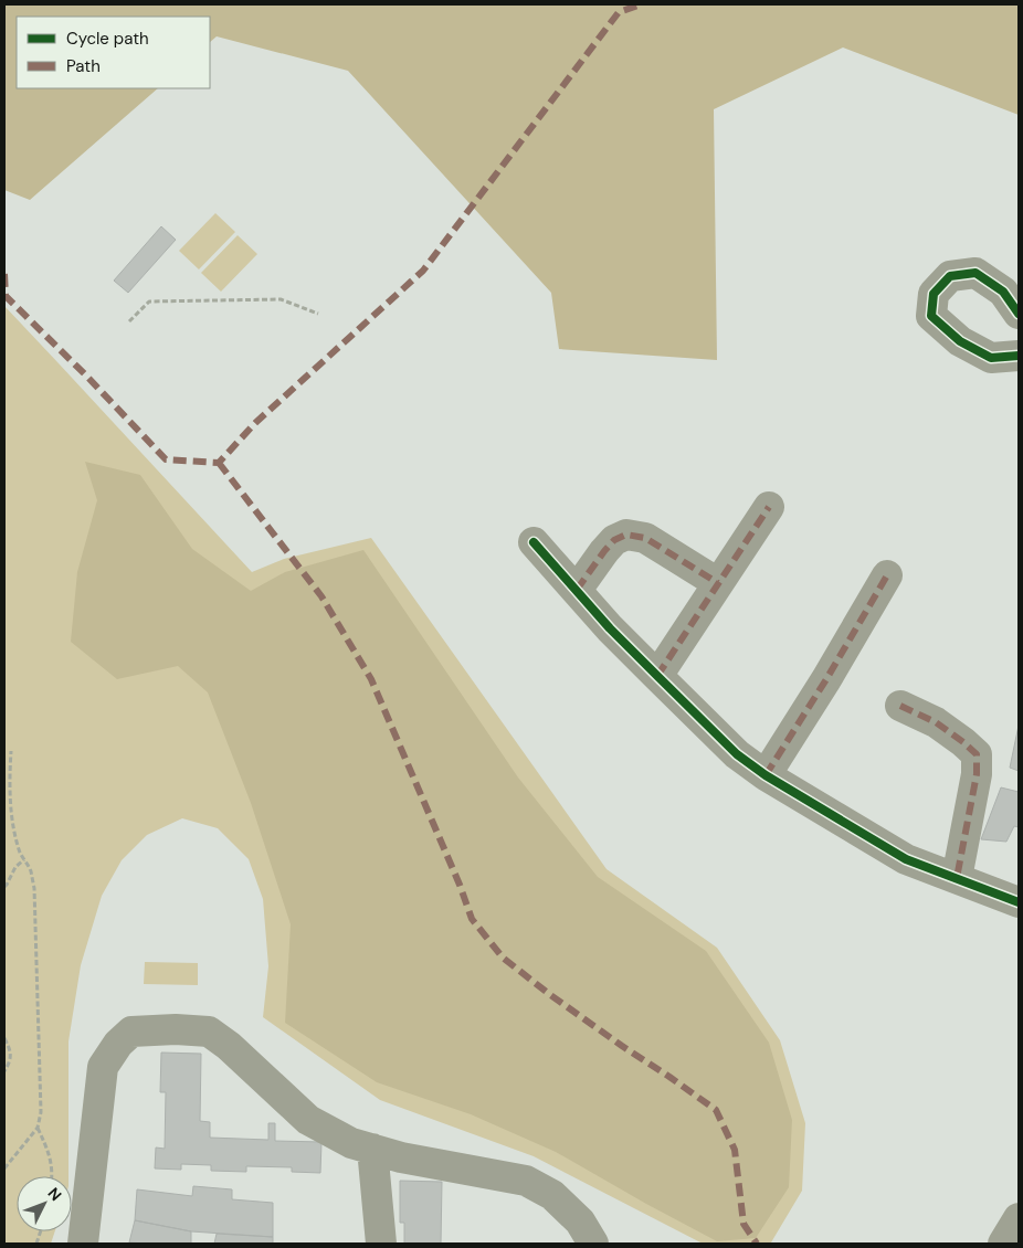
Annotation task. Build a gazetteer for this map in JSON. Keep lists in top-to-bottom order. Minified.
{"legend":["Cycle path","Path"],"north":"top right"}
